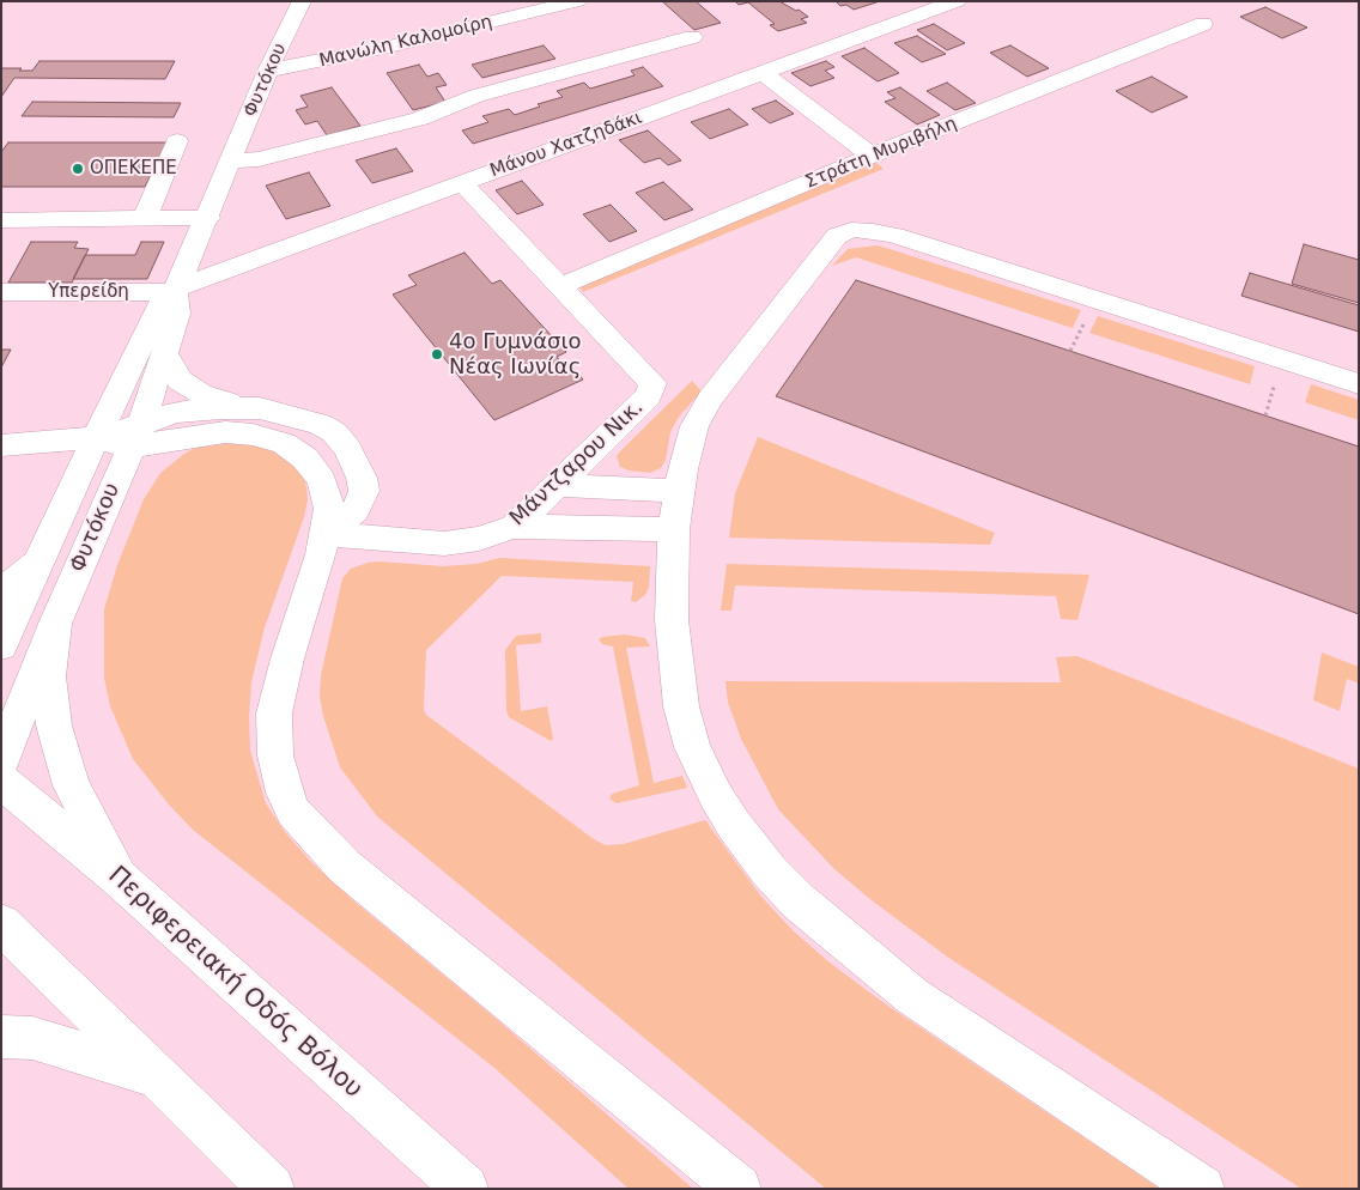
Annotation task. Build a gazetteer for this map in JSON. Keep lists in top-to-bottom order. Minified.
{"streets":{"street":["Μανώλη Καλομοίρη","Φυτόκου","Μάνου Χατζηδάκι","Στράτη Μυριβήλη","Υπερείδη","Μάντζαρου Νικ.","Περιφερειακή Οδός Βόλου"]},"crossings":[["Μανώλη Καλομοίρη","Φυτόκου"],["Φυτόκου","Μάνου Χατζηδάκι"],["Φυτόκου","Υπερείδη"],["Μάνου Χατζηδάκι","Υπερείδη"],["Μάνου Χατζηδάκι","Μάντζαρου Νικ."],["Στράτη Μυριβήλη","Μάντζαρου Νικ."]],"places":["ΟΠΕΚΕΠΕ","4ο Γυμνάσιο Νέας Ιωνίας"]}
